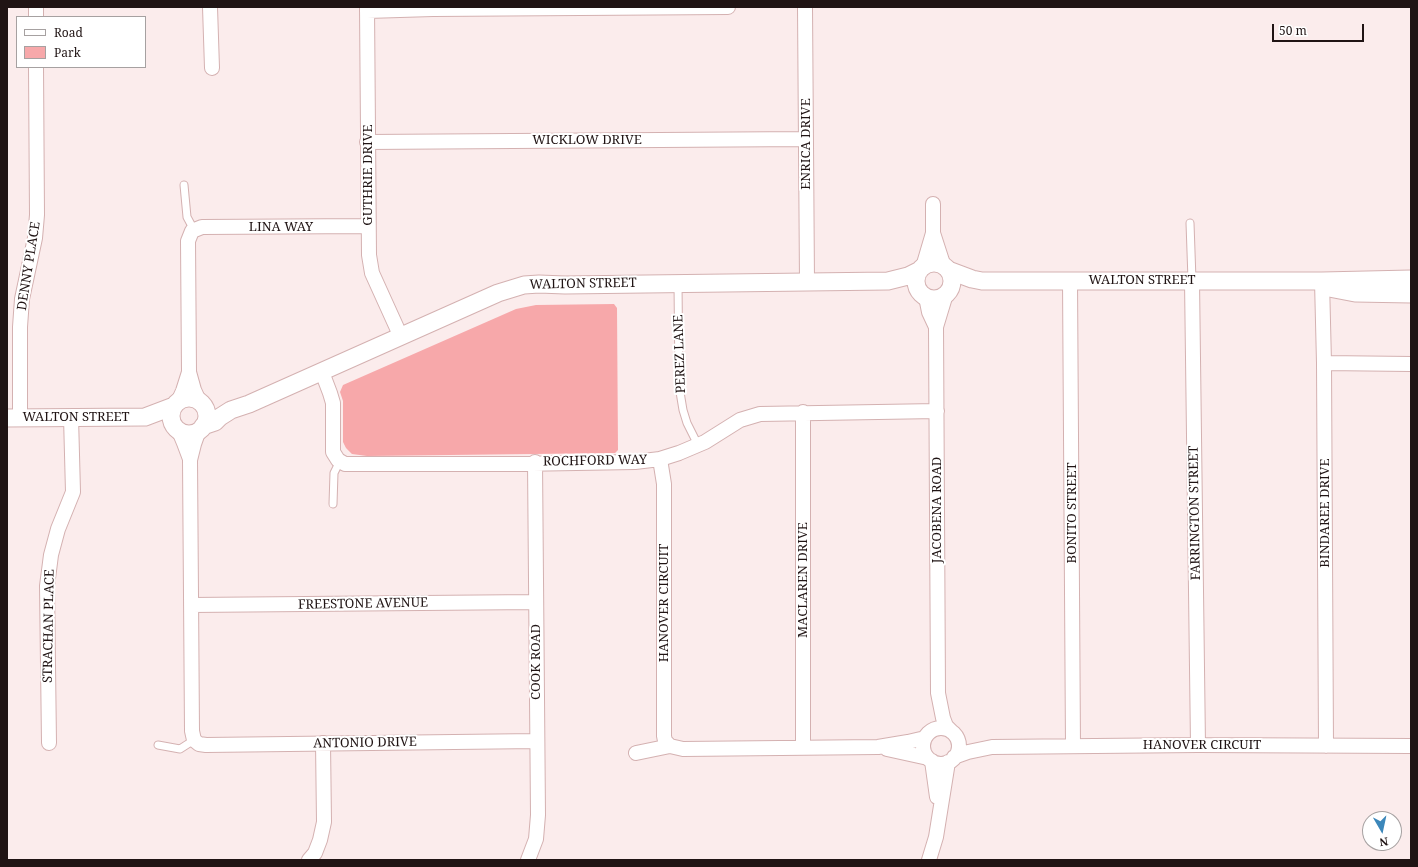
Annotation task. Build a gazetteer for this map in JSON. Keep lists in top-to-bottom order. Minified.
{"streets":{"street":["WICKLOW DRIVE","ENRICA DRIVE","GUTHRIE DRIVE","LINA WAY","DENNY PLACE","WALTON STREET","ROCHFORD WAY","JACOBENA ROAD","BONITO STREET","FARRINGTON STREET","BINDAREE DRIVE","MACLAREN DRIVE","HANOVER CIRCUIT","FREESTONE AVENUE","STRACHAN PLACE","COOK ROAD","ANTONIO DRIVE"],"lane":["PEREZ LANE"]},"crossings":[["WICKLOW DRIVE","ENRICA DRIVE"],["WICKLOW DRIVE","GUTHRIE DRIVE"],["ENRICA DRIVE","WALTON STREET"],["GUTHRIE DRIVE","LINA WAY"],["GUTHRIE DRIVE","WALTON STREET"],["DENNY PLACE","WALTON STREET"],["WALTON STREET","PEREZ LANE"],["WALTON STREET","JACOBENA ROAD"],["WALTON STREET","BONITO STREET"],["WALTON STREET","FARRINGTON STREET"],["WALTON STREET","BINDAREE DRIVE"],["WALTON STREET","STRACHAN PLACE"],["PEREZ LANE","ROCHFORD WAY"],["ROCHFORD WAY","JACOBENA ROAD"],["ROCHFORD WAY","MACLAREN DRIVE"],["ROCHFORD WAY","HANOVER CIRCUIT"],["ROCHFORD WAY","COOK ROAD"],["BONITO STREET","HANOVER CIRCUIT"],["FARRINGTON STREET","HANOVER CIRCUIT"],["BINDAREE DRIVE","HANOVER CIRCUIT"],["FREESTONE AVENUE","COOK ROAD"],["COOK ROAD","ANTONIO DRIVE"]],"legend":["Road","Park"],"scale_bar":"50 m","north":"bottom"}
